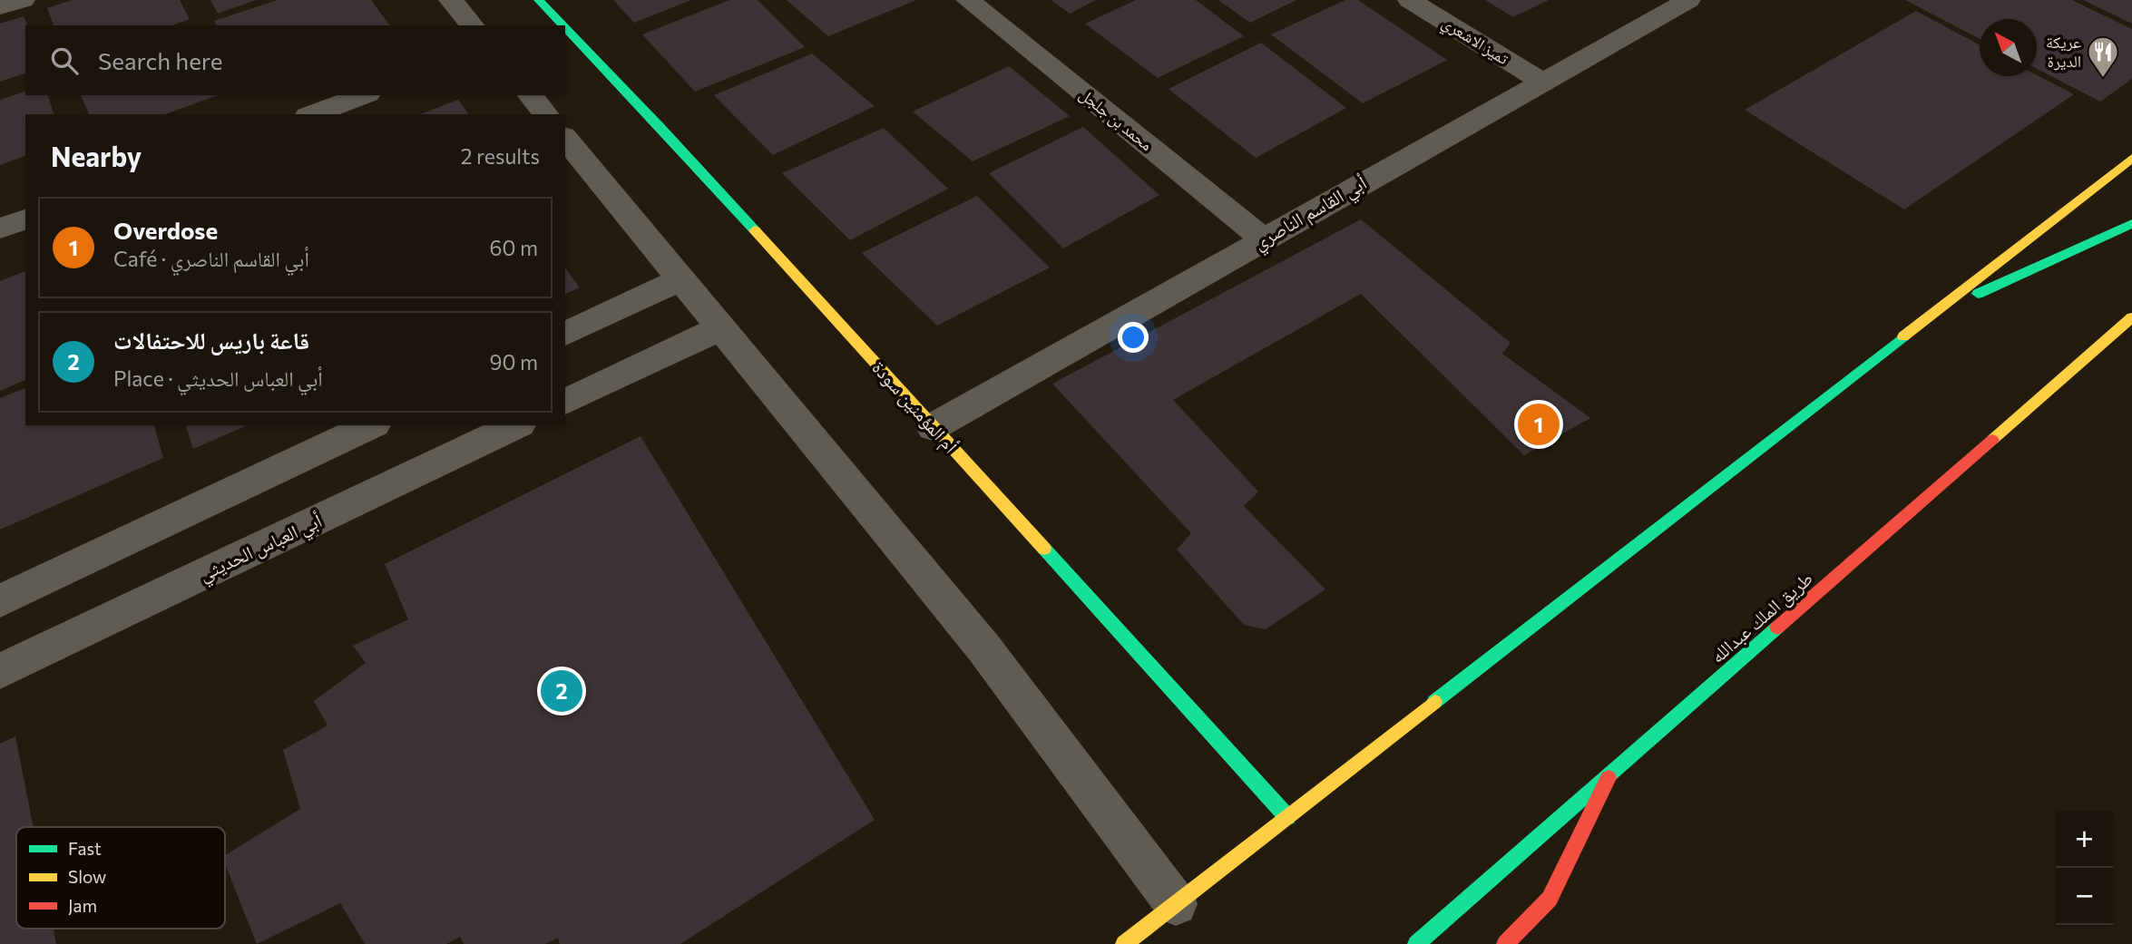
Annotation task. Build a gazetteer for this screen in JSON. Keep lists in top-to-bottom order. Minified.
{"streets":{"main road":["أم المؤمنين سودة","طريق الملك عبدالله"],"street":["تميز الاشعري","محمد بن جلجل","أبي القاسم الناصري","أبي العباس الحديثي"]},"crossings":[["تميز الاشعري","أبي القاسم الناصري"],["محمد بن جلجل","أبي القاسم الناصري"],["أبي القاسم الناصري","أم المؤمنين سودة"]],"places":{"restaurant":["عريكة الديرة"]},"legend":["Fast","Slow","Jam"],"north":"top left","page":{"search":"Search here","heading":["Nearby","2 results"],"list":[{"mark":"1","name":"Overdose","note":"Café · أبي القاسم الناصري","value":"60 m"},{"mark":"2","name":"قاعة باريس للاحتفالات","note":"Place · أبي العباس الحديثي","value":"90 m"}],"pins":["1","2"],"map_buttons":["+","−"]}}
